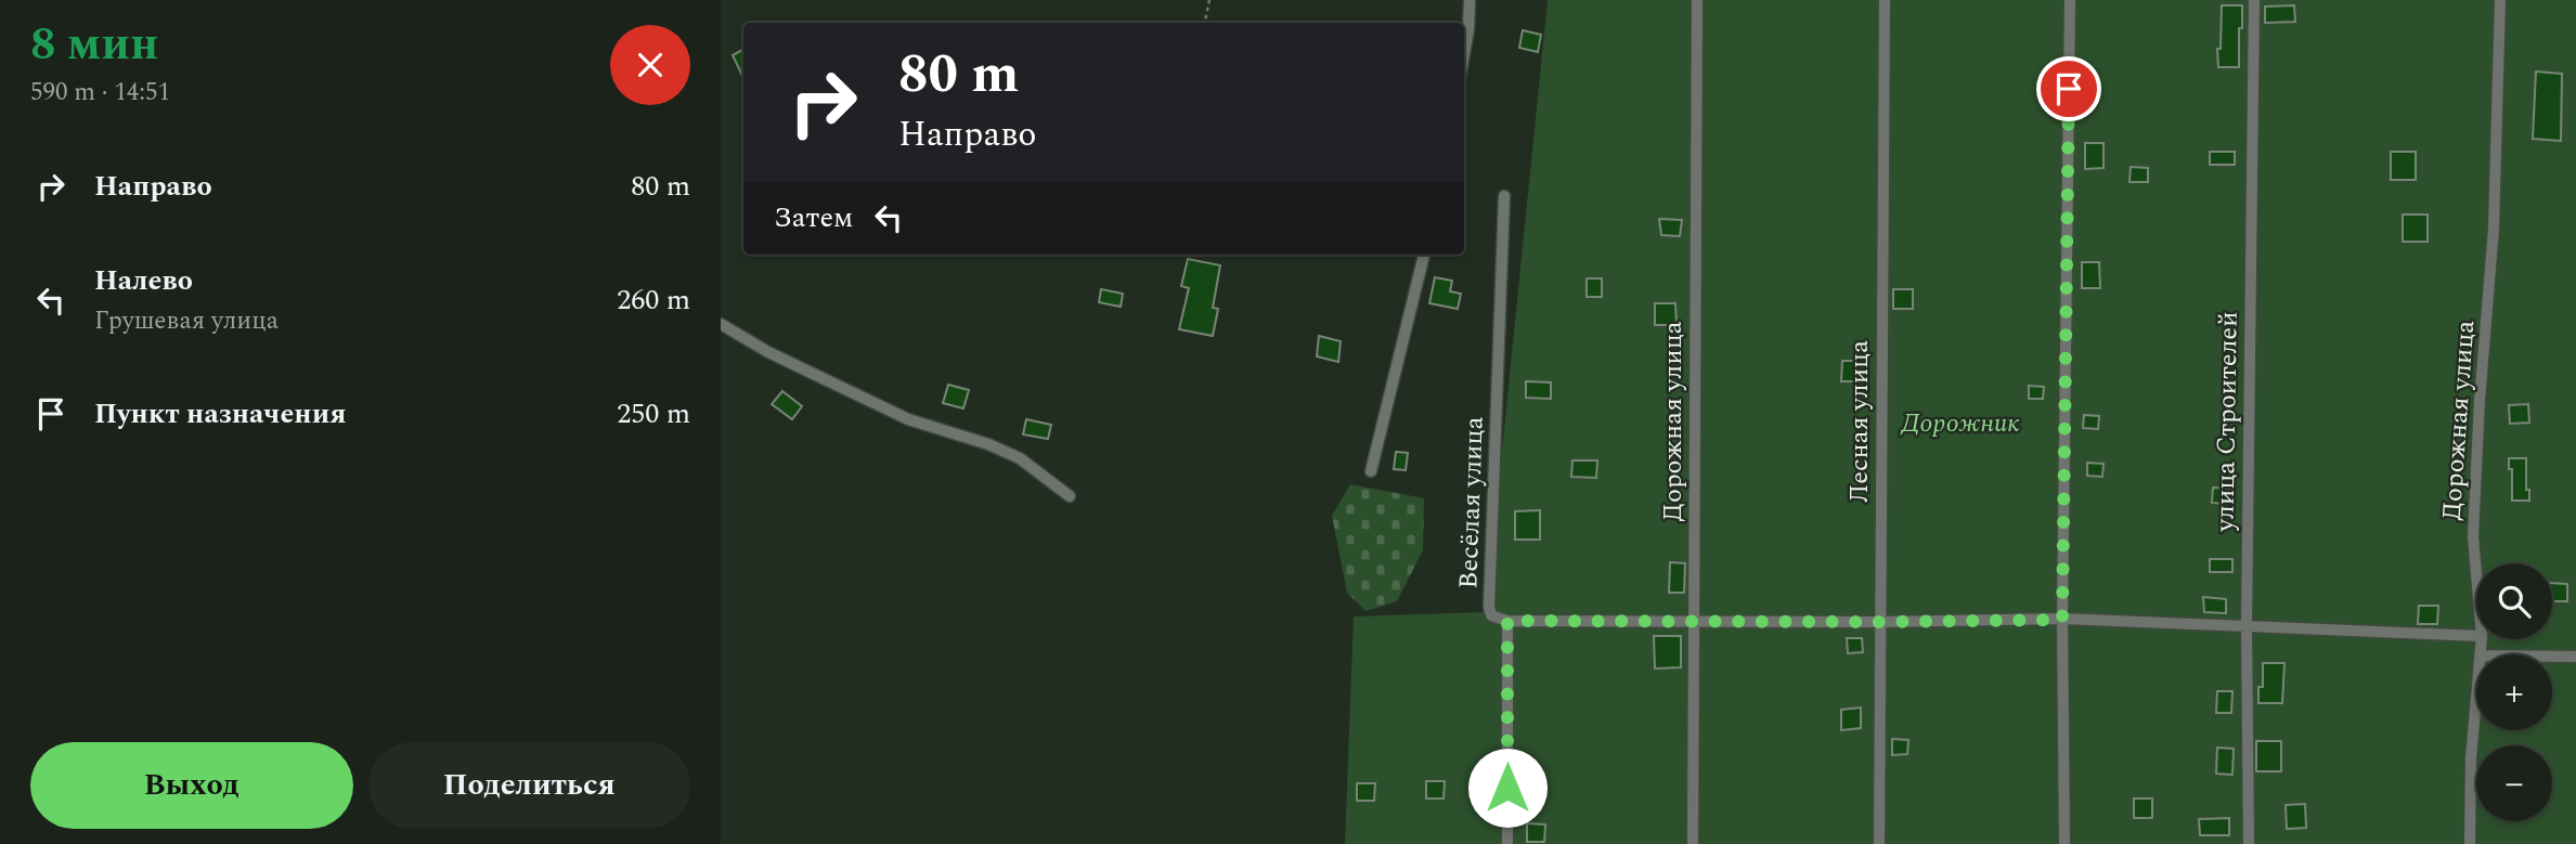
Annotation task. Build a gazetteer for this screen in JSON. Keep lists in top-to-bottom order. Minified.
{"streets":{"street":["Дорожная улица","Лесная улица","улица Строителей","Весёлая улица"]},"parks":["Дорожник"],"page":{"heading":["8 мин","590 m · 14:51"],"turn":["80 m","Направо"],"list":[{"name":"Направо","value":"80 m"},{"name":"Налево","note":"Грушевая улица","value":"260 m"},{"name":"Пункт назначения","value":"250 m"}],"then":"Затем","map_buttons":["+","−"],"buttons":["Выход","Поделиться"]}}
